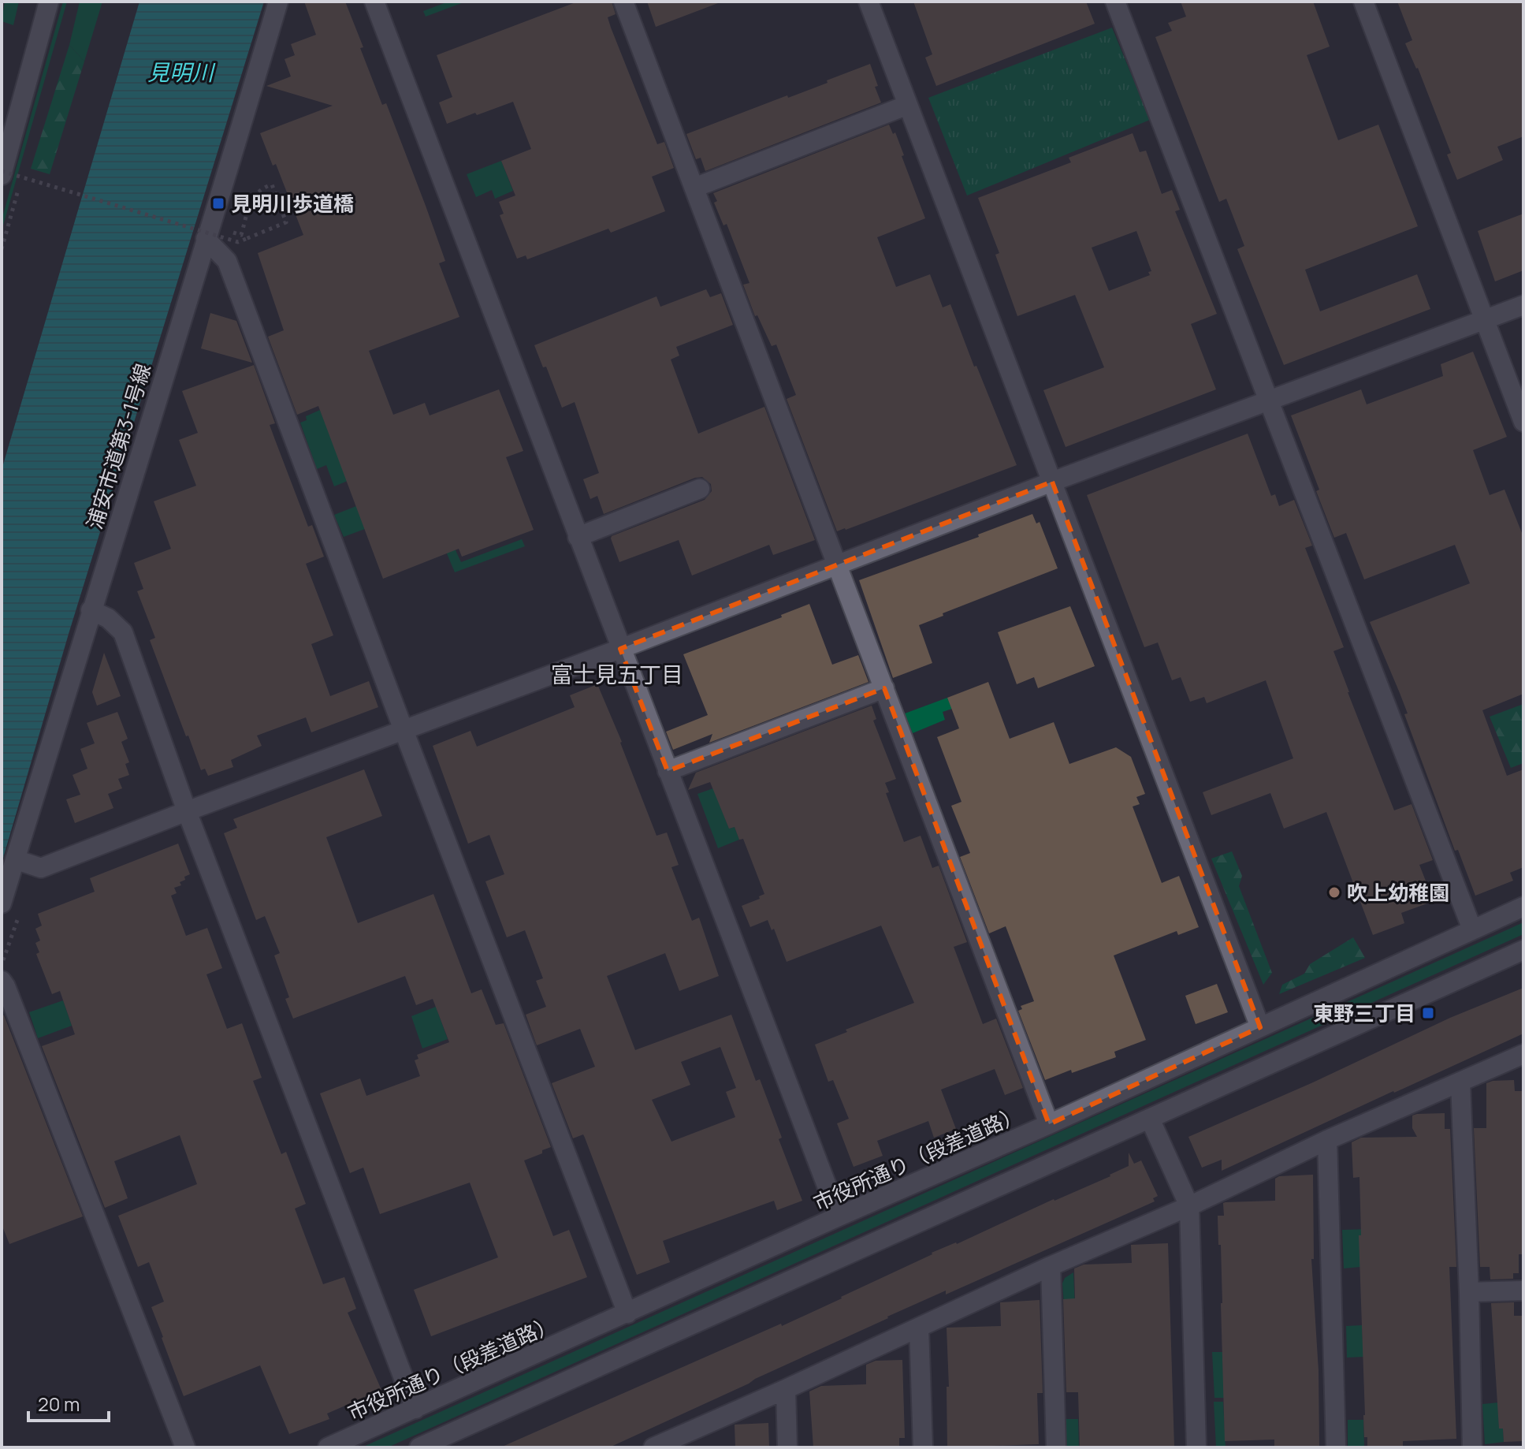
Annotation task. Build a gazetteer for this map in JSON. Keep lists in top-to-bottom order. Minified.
{"streets":{"street":["浦安市道第3-1号線","市役所通り（段差道路）"]},"districts":["富士見五丁目"],"water":["見明川"],"places":{"transit":["見明川歩道橋","東野三丁目"],"other":["吹上幼稚園"]},"scale_bar":"20 m"}
